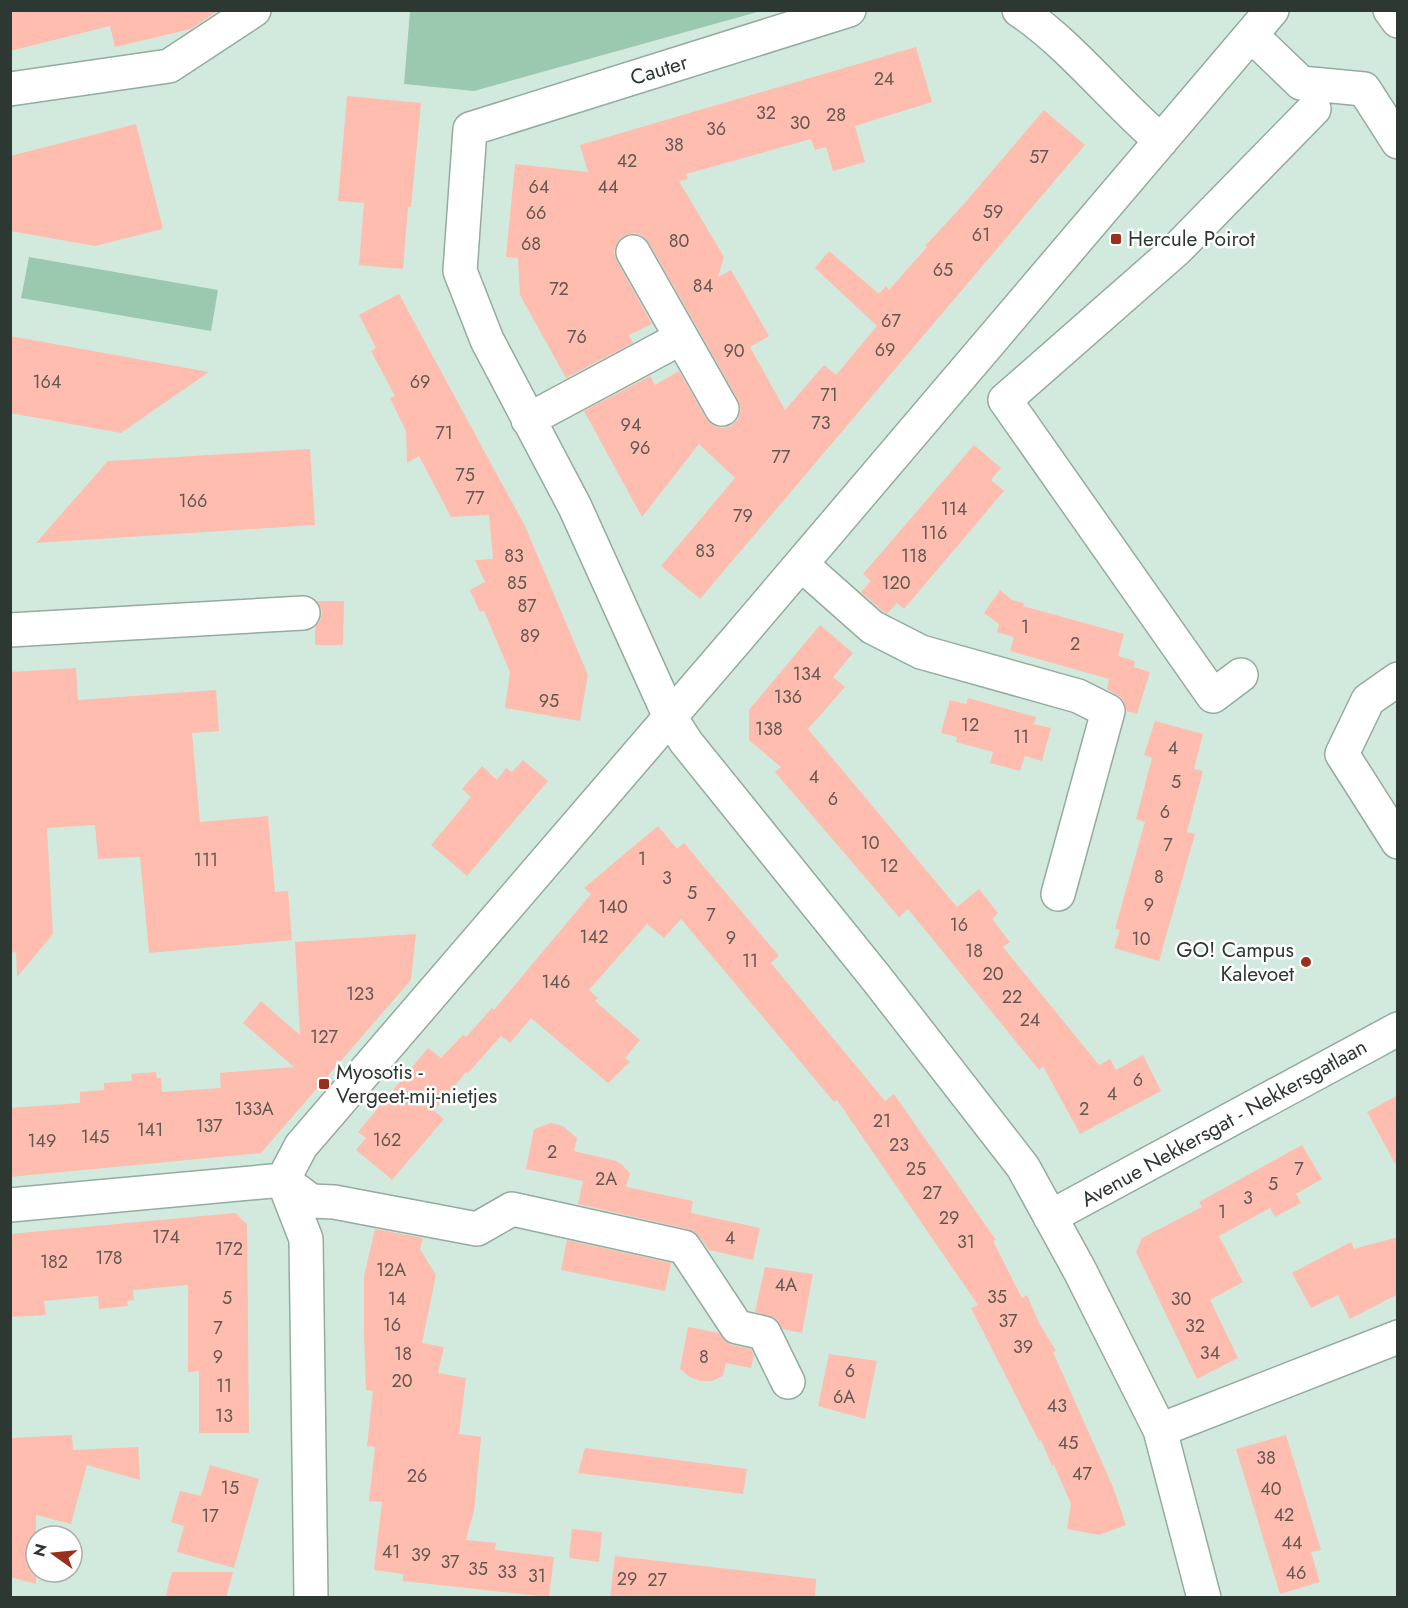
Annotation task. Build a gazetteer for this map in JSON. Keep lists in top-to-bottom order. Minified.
{"streets":{"street":["Cauter","Avenue Nekkersgat - Nekkersgatlaan"]},"places":{"transit":["Hercule Poirot","Myosotis - Vergeet-mij-nietjes"],"other":["GO! Campus Kalevoet"]},"house_numbers":["24","32","28","30","36","38","57","42","64","44","59","66","61","80","68","65","84","72","67","76","69","90","164","69","71","73","94","71","96","77","75","77","166","114","79","116","83","83","118","85","120","87","1","89","2","134","136","95","12","138","11","4","4","5","6","6","10","7","1","111","12","8","3","5","9","140","7","16","142","9","10","18","11","20","146","123","22","24","127","6","4","133A","2","21","137","141","145","162","149","23","2","25","7","2A","5","27","3","1","29","174","4","31","172","178","182","12A","4A","35","5","14","30","37","16","32","7","39","34","18","9","8","6","20","11","6A","43","13","45","38","47","26","15","40","42","17","44","41","39","37","35","33","46","31","29","27"],"north":"left"}
